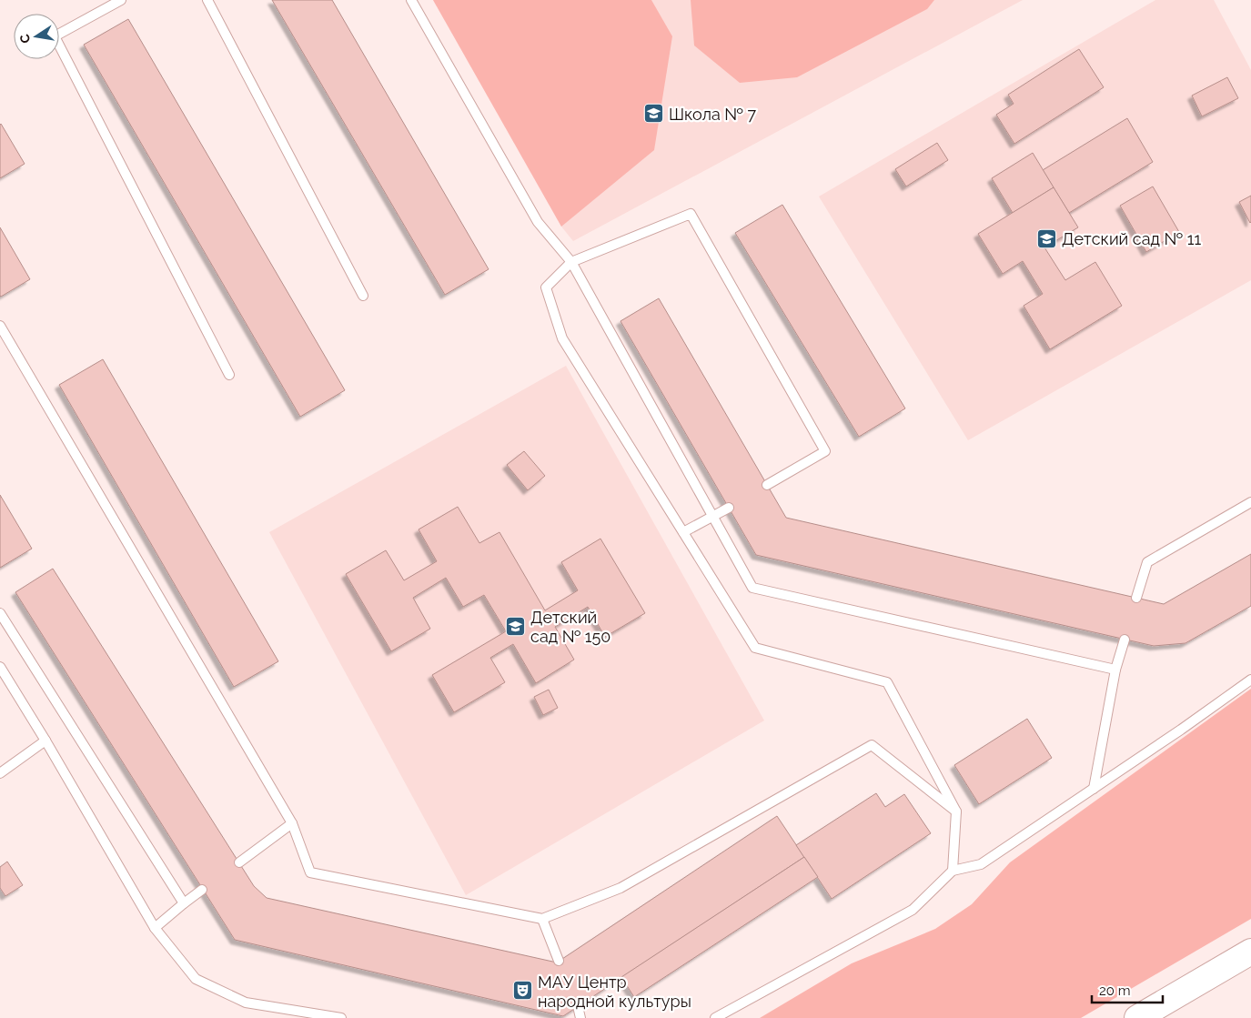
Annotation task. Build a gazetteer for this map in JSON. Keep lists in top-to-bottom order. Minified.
{"places":{"school or university":["Школа № 7","Детский сад № 11","Детский сад № 150"],"theatre":["МАУ Центр народной культуры"]},"scale_bar":"20 m","north":"left"}
